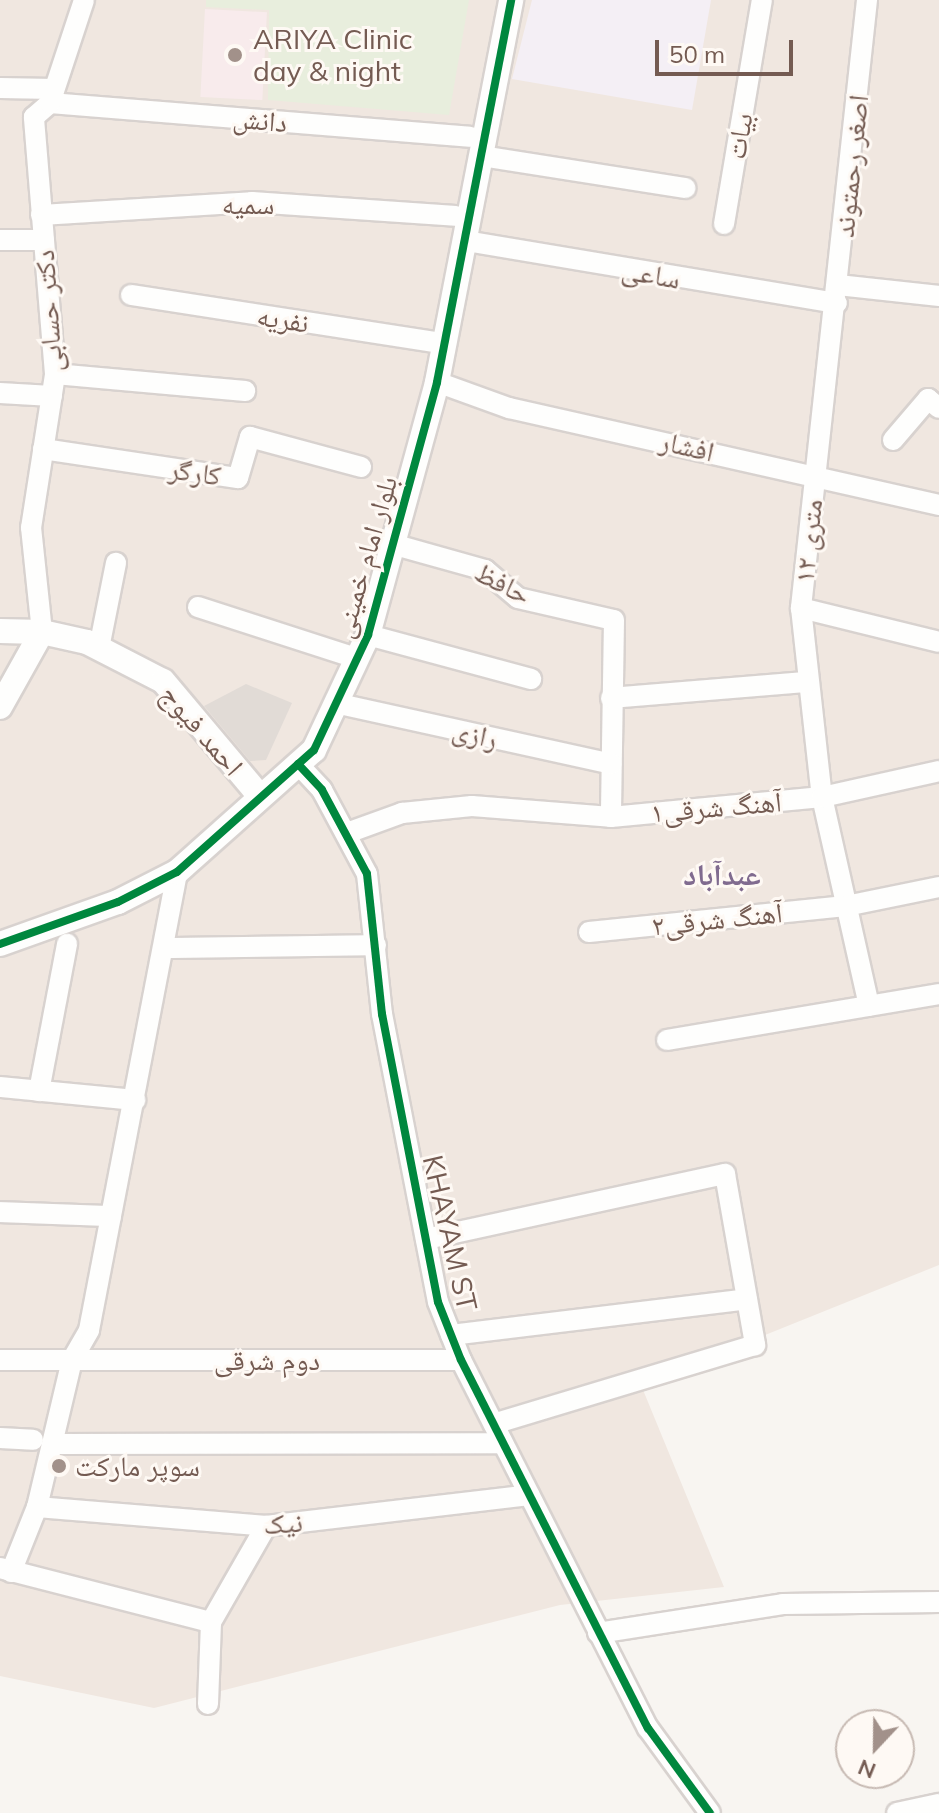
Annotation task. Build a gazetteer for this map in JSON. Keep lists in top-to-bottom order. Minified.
{"streets":{"street":["دانش","بیات","اصغر رحمتوند","سمیه","ساعی","دکتر حسابی","نفریه","افشار","کارگر","۱۲ متری","بلوار امام خمینی","حافظ","احمد فیوج","رازی","آهنگ شرقی۱","آهنگ شرقی۲","KHAYAM ST","دوم شرقی","نیک"]},"crossings":[["دانش","دکتر حسابی"],["دانش","بلوار امام خمینی"],["اصغر رحمتوند","ساعی"],["اصغر رحمتوند","۱۲ متری"],["سمیه","دکتر حسابی"],["سمیه","بلوار امام خمینی"],["ساعی","۱۲ متری"],["ساعی","بلوار امام خمینی"],["دکتر حسابی","کارگر"],["دکتر حسابی","احمد فیوج"],["نفریه","بلوار امام خمینی"],["افشار","۱۲ متری"],["افشار","بلوار امام خمینی"],["۱۲ متری","آهنگ شرقی۱"],["۱۲ متری","آهنگ شرقی۲"],["بلوار امام خمینی","حافظ"],["بلوار امام خمینی","احمد فیوج"],["بلوار امام خمینی","رازی"],["بلوار امام خمینی","KHAYAM ST"],["آهنگ شرقی۱","KHAYAM ST"],["KHAYAM ST","دوم شرقی"],["KHAYAM ST","نیک"]],"districts":["عبدآباد"],"places":["ARIYA Clinic day & night","سوپر مارکت"],"scale_bar":"50 m","north":"bottom"}
